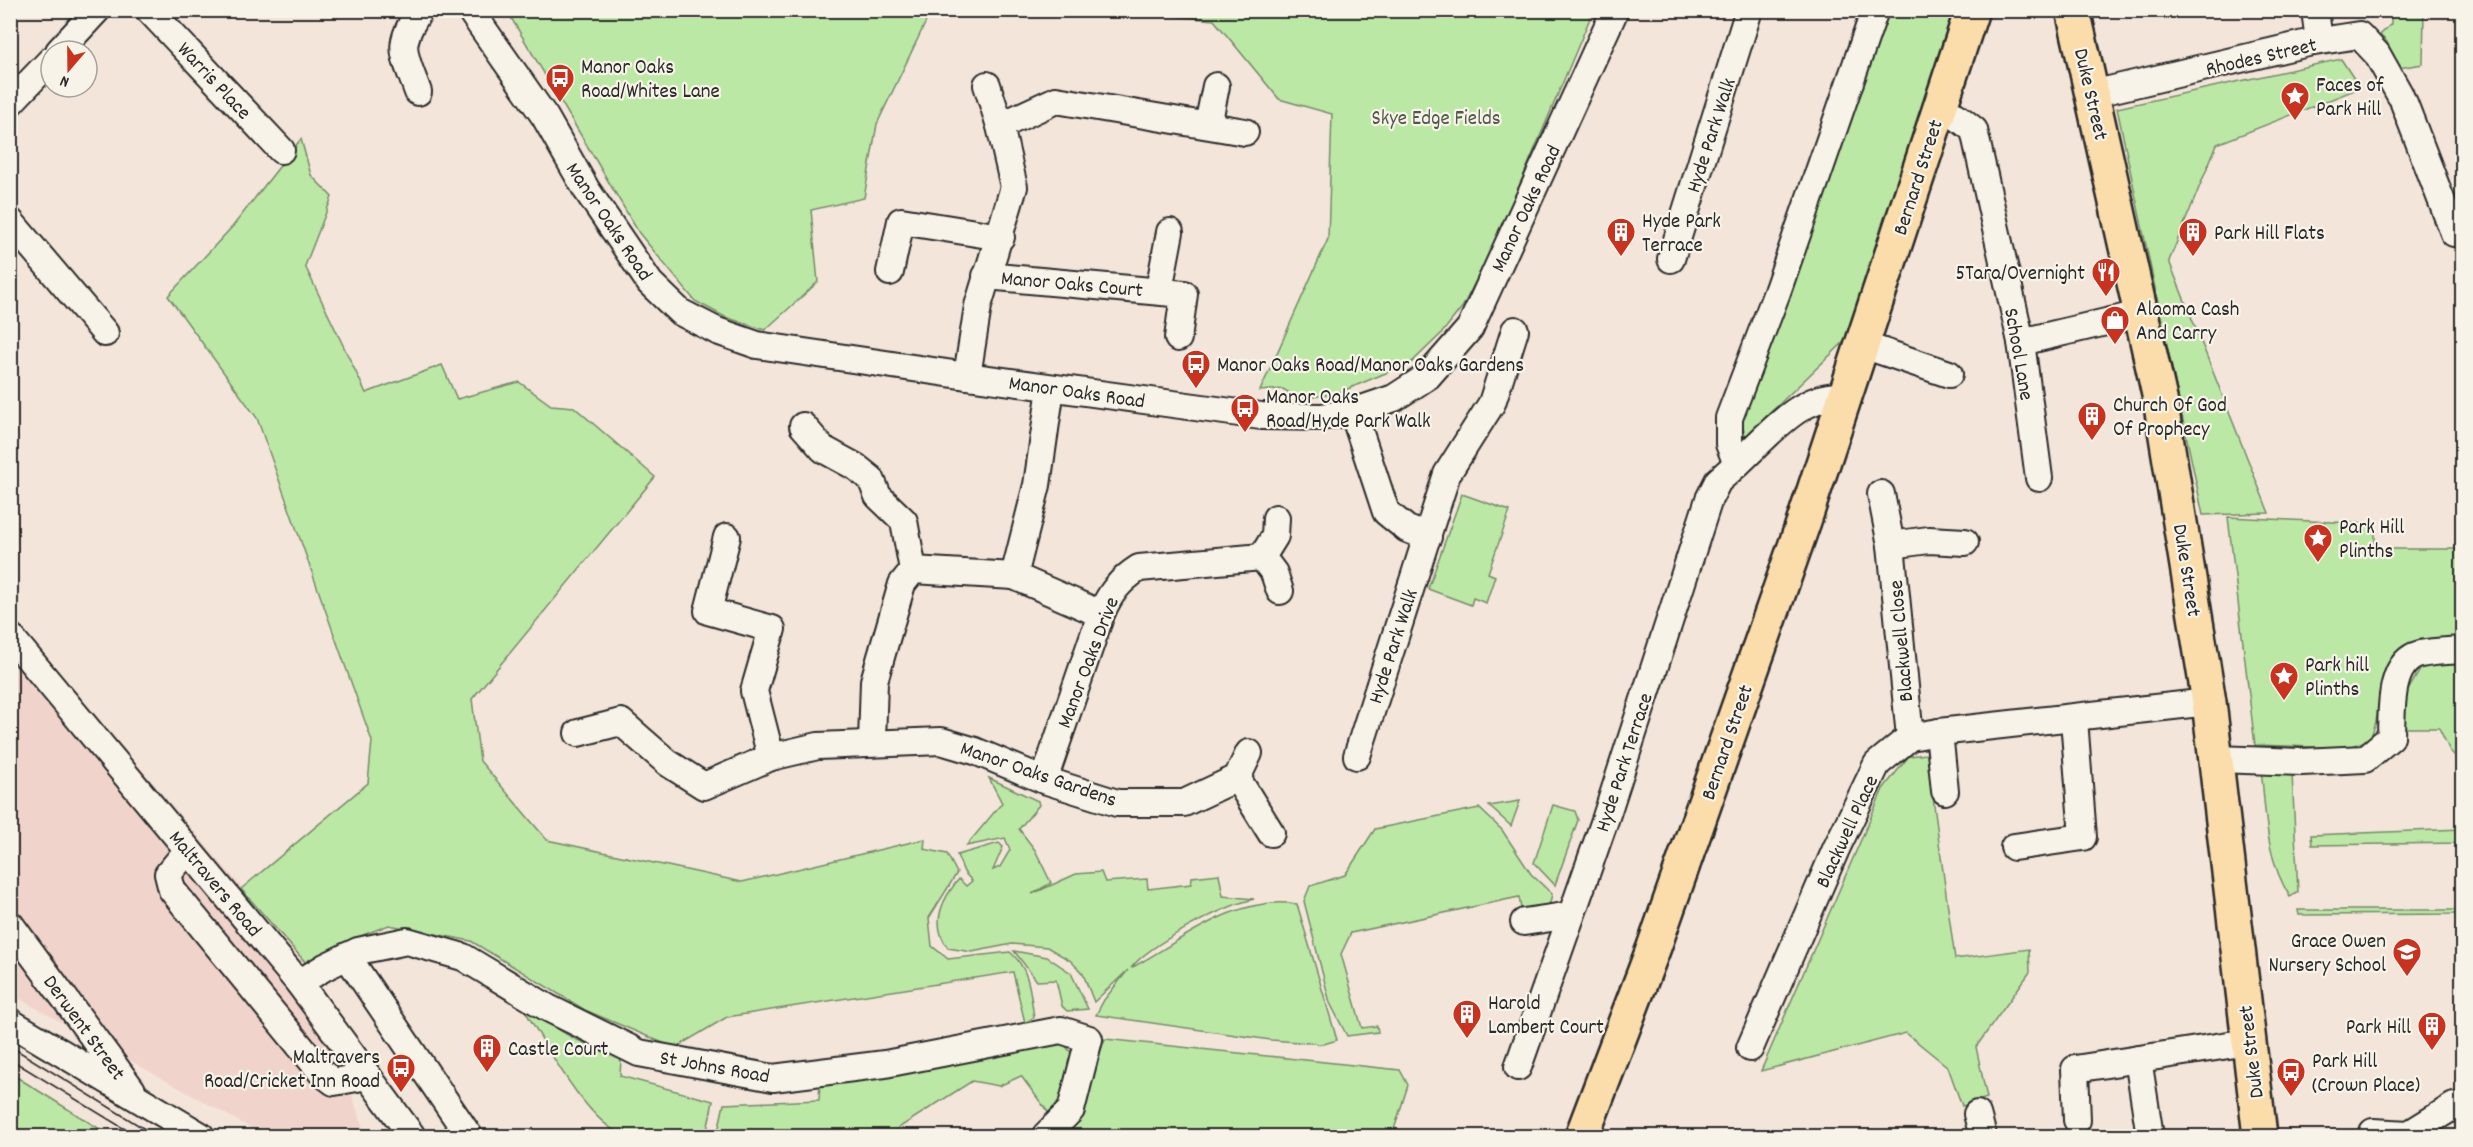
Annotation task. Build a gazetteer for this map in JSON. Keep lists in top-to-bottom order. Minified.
{"streets":{"main road":["Duke Street","Bernard Street"],"street":["Rhodes Street","Warris Place","Hyde Park Walk","Manor Oaks Road","Manor Oaks Court","School Lane","Blackwell Close","Manor Oaks Drive","Hyde Park Terrace","Manor Oaks Gardens","Blackwell Place","Maltravers Road","Derwent Street","St Johns Road"]},"crossings":[["Rhodes Street","Duke Street"],["Duke Street","Blackwell Place"],["Bernard Street","School Lane"],["Bernard Street","Hyde Park Terrace"],["Manor Oaks Road","Manor Oaks Court"],["Blackwell Close","Blackwell Place"],["Manor Oaks Drive","Manor Oaks Gardens"],["Maltravers Road","St Johns Road"]],"parks":["Skye Edge Fields"],"places":{"bus stop":["Manor Oaks Road/Whites Lane","Manor Oaks Road/Manor Oaks Gardens","Manor Oaks Road/Hyde Park Walk","Maltravers Road/Cricket Inn Road","Park Hill (Crown Place)"],"place":["Faces of Park Hill","Park Hill Plinths","Park hill Plinths"],"building":["Hyde Park Terrace","Park Hill Flats","Church Of God Of Prophecy","Harold Lambert Court","Park Hill","Castle Court"],"restaurant":["5Tara/Overnight"],"shop":["Alaoma Cash And Carry"],"school or university":["Grace Owen Nursery School"]},"north":"bottom"}
